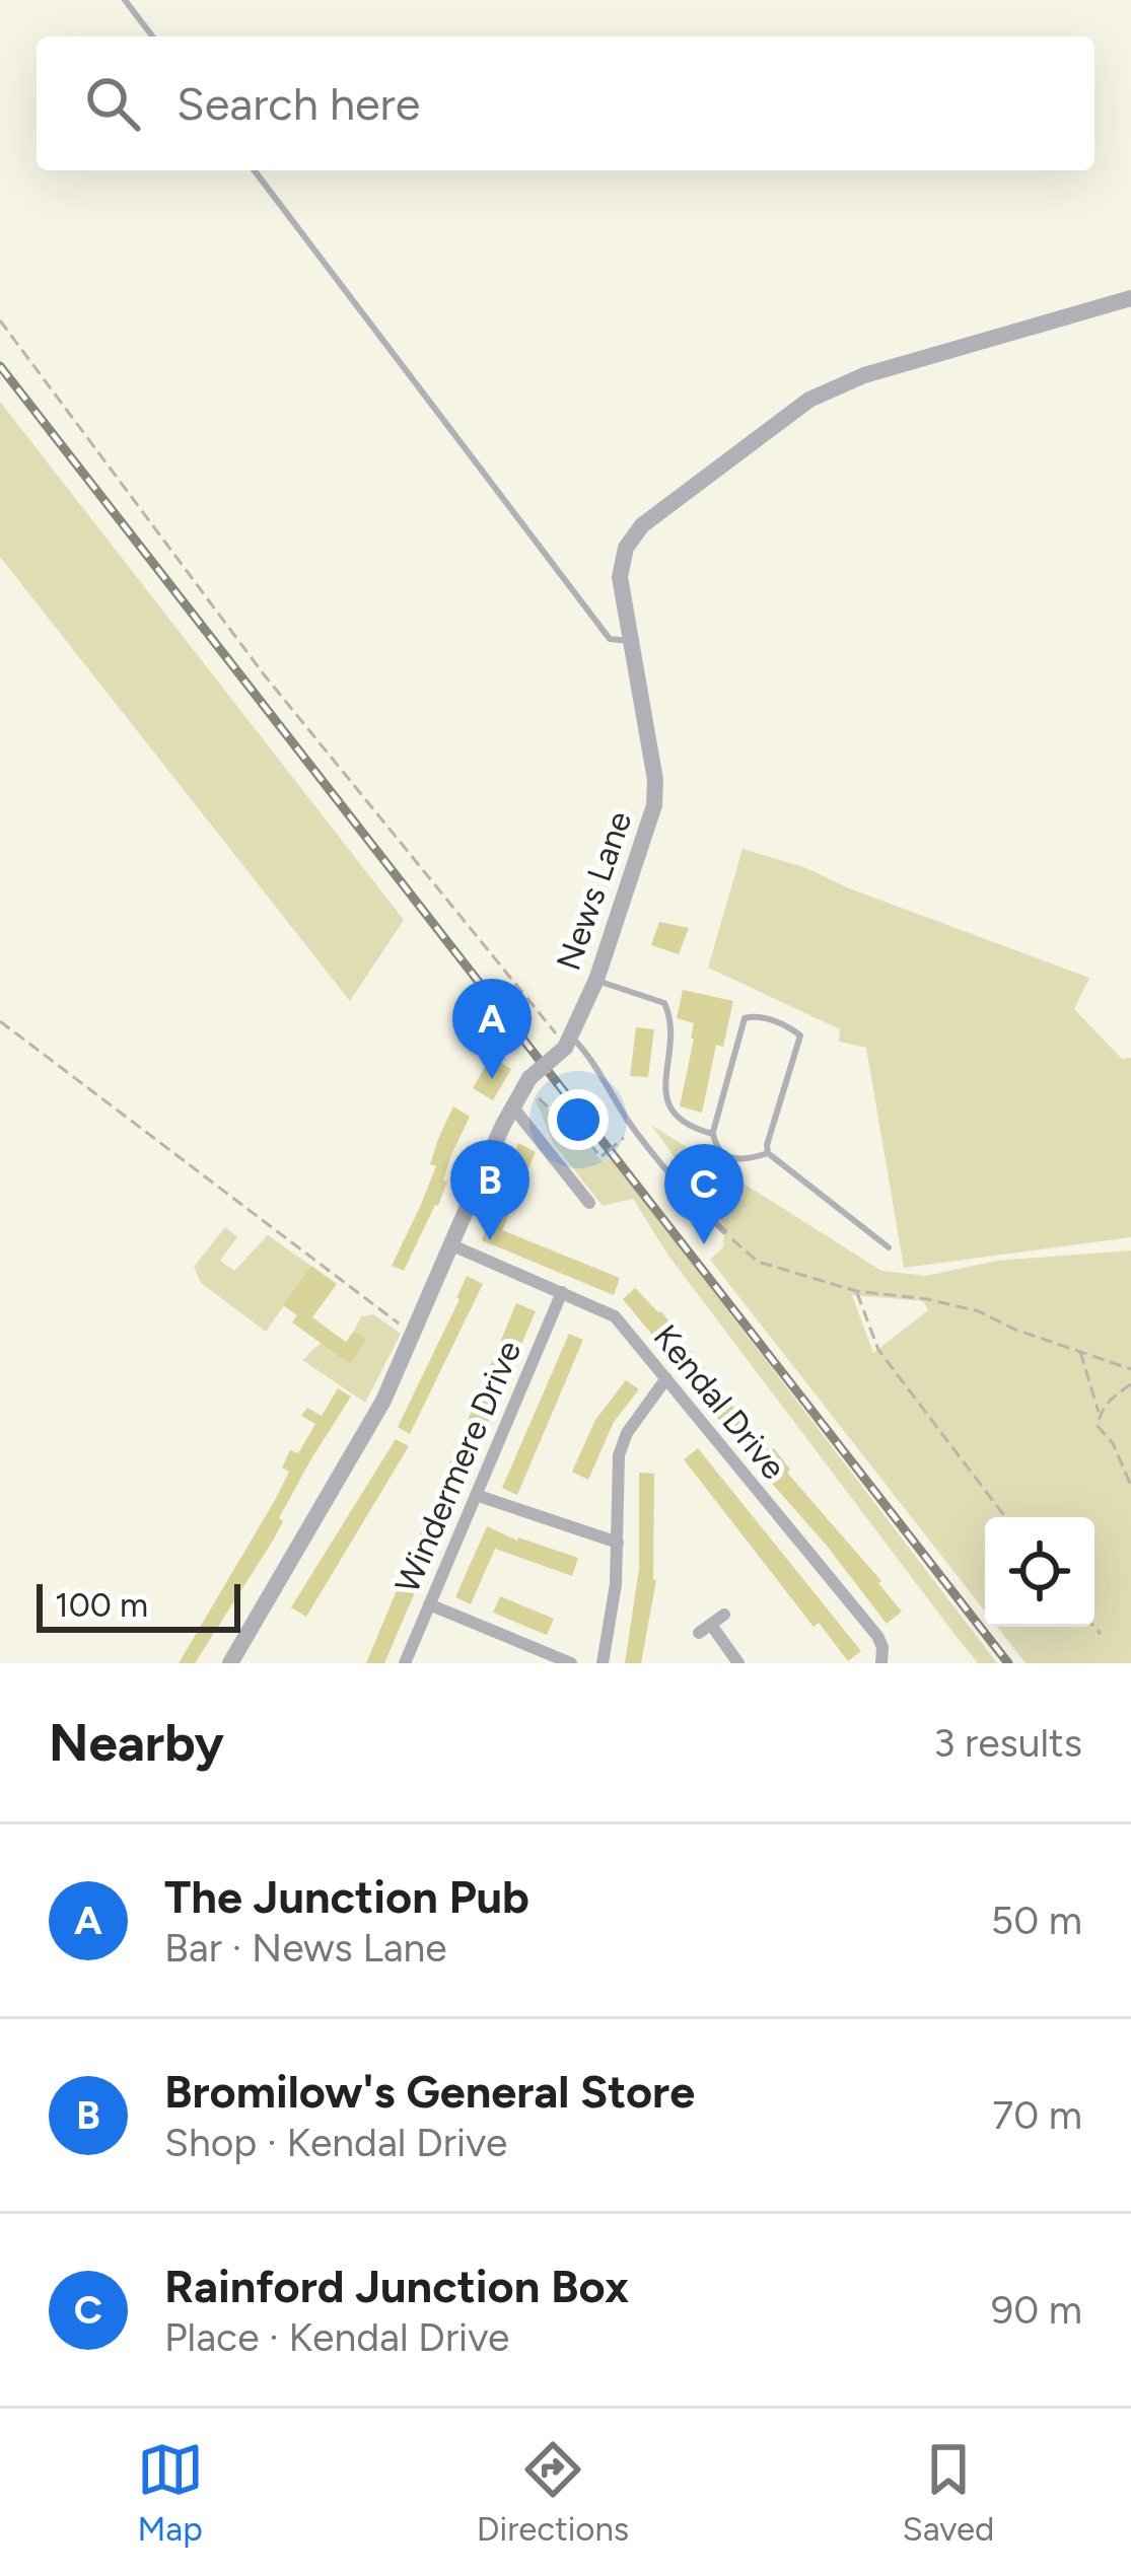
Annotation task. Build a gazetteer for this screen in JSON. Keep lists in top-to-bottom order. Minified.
{"streets":{"street":["News Lane","Kendal Drive","Windermere Drive"]},"crossings":[["News Lane","Kendal Drive"],["Kendal Drive","Windermere Drive"]],"scale_bar":"100 m","page":{"search":"Search here","pins":["A","B","C"],"scale":"100 m","heading":["Nearby","3 results"],"list":[{"mark":"A","name":"The Junction Pub","note":"Bar · News Lane","value":"50 m"},{"mark":"B","name":"Bromilow's General Store","note":"Shop · Kendal Drive","value":"70 m"},{"mark":"C","name":"Rainford Junction Box","note":"Place · Kendal Drive","value":"90 m"}],"nav":["Map","Directions","Saved"]}}
